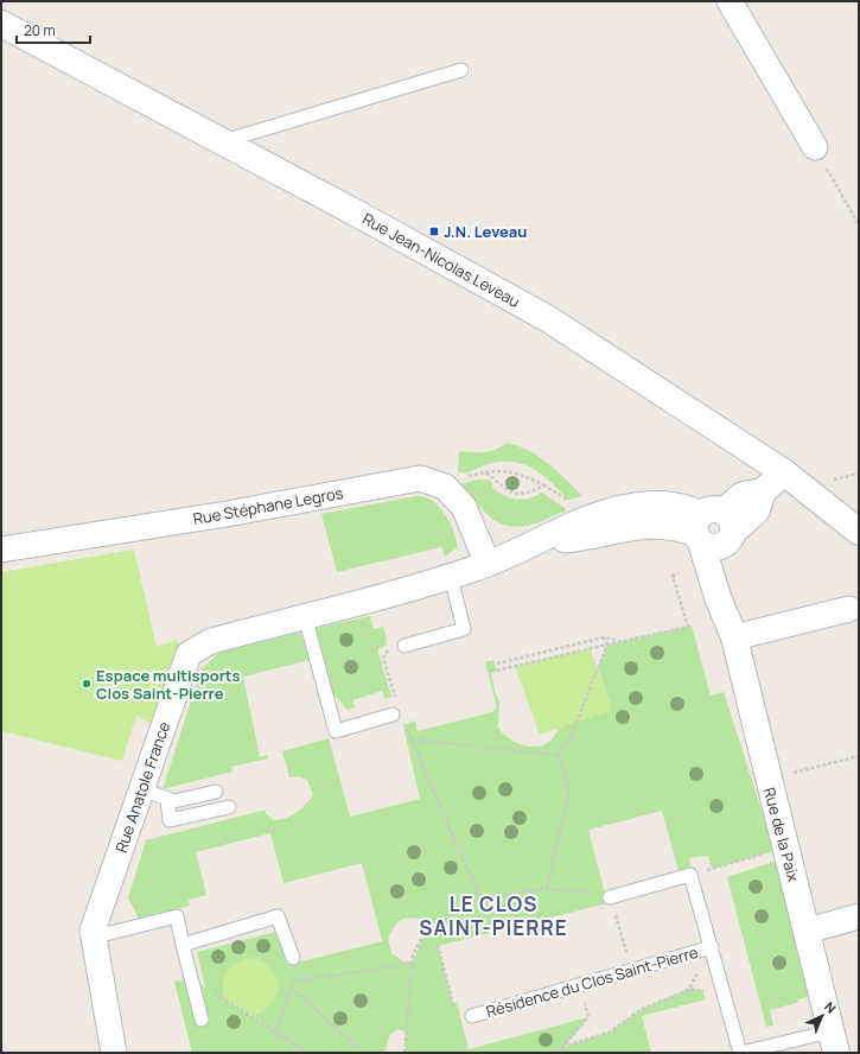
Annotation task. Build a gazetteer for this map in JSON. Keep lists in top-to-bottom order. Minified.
{"streets":{"street":["Rue Jean-Nicolas Leveau","Rue Stéphane Legros","Rue Anatole France","Rue de la Paix"],"lane":["Résidence du Clos Saint-Pierre"]},"crossings":[["Rue Stéphane Legros","Rue Anatole France"],["Rue Anatole France","Rue de la Paix"],["Rue de la Paix","Résidence du Clos Saint-Pierre"]],"districts":["LE CLOS SAINT-PIERRE"],"places":{"transit":["J.N. Leveau"],"other":["Espace multisports Clos Saint-Pierre"]},"scale_bar":"20 m","north":"top right"}
